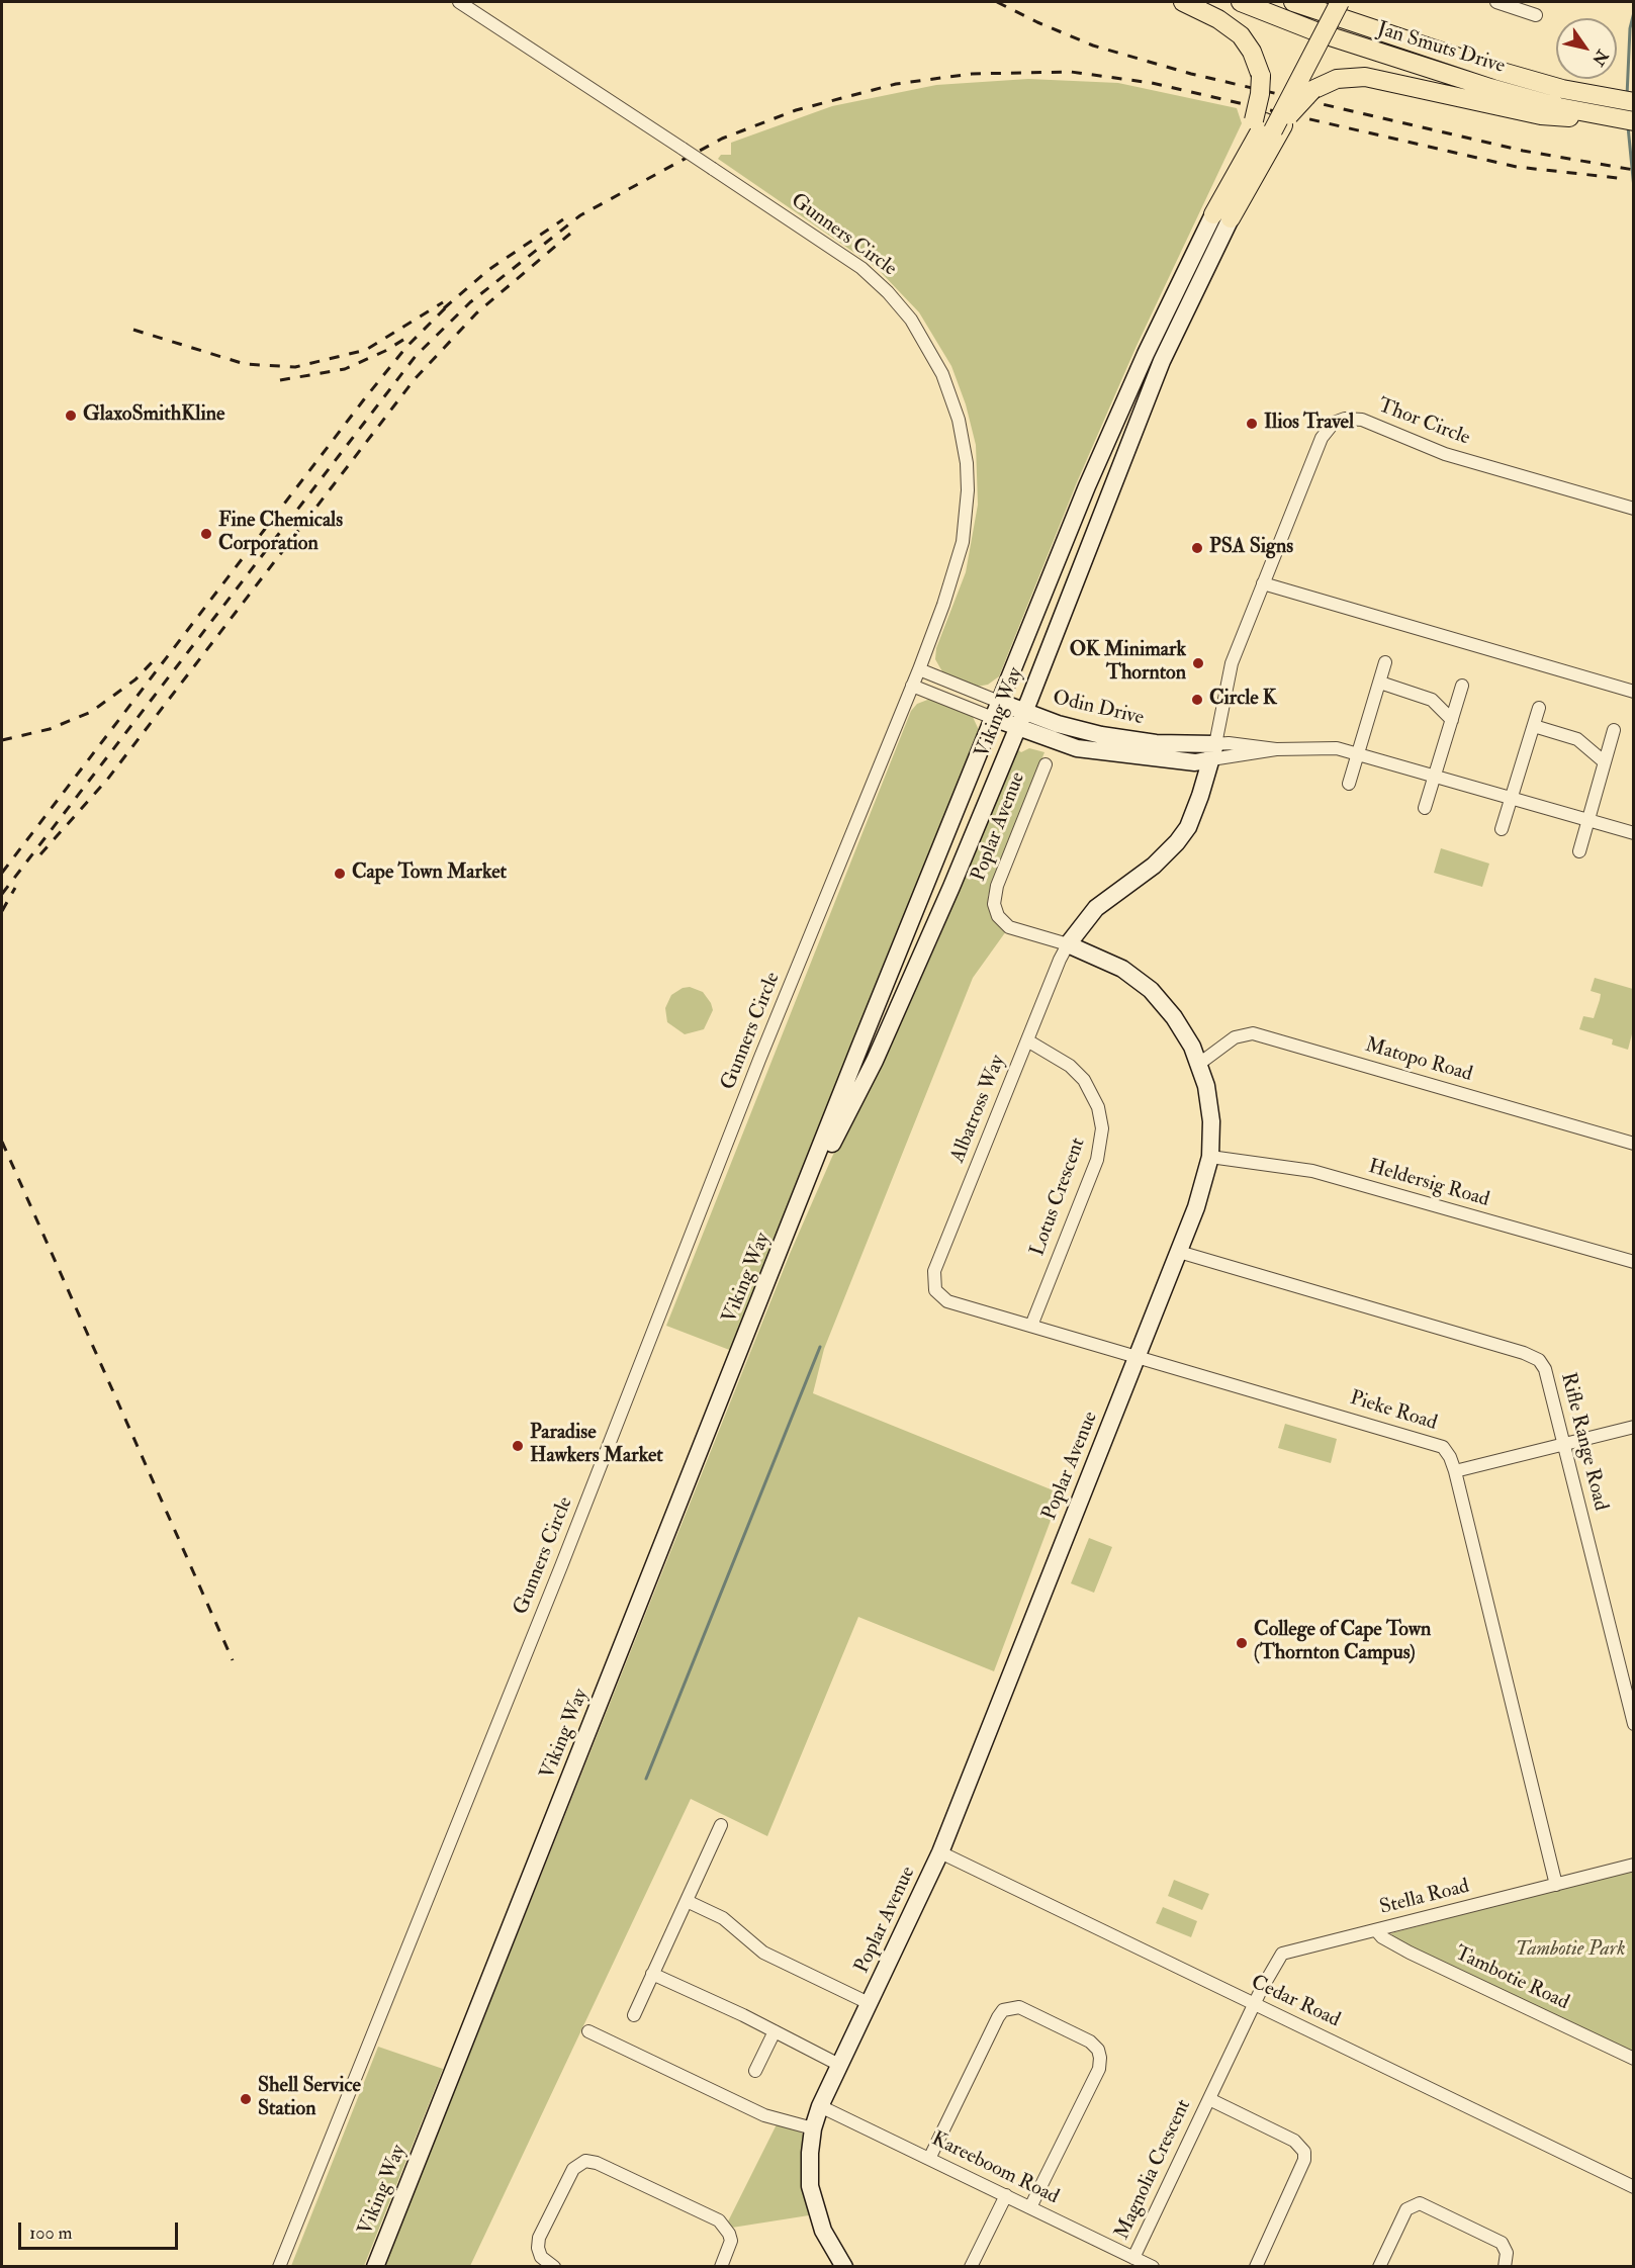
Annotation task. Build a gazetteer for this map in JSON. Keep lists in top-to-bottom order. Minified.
{"streets":{"main road":["Jan Smuts Drive","Odin Drive","Viking Way","Poplar Avenue"],"street":["Gunners Circle","Thor Circle","Matopo Road","Albatross Way","Heldersig Road","Lotus Crescent","Pieke Road","Rifle Range Road","Stella Road","Tambotie Road","Cedar Road","Kareeboom Road","Magnolia Crescent"]},"crossings":[["Gunners Circle","Odin Drive"],["Thor Circle","Odin Drive"],["Odin Drive","Viking Way"],["Poplar Avenue","Matopo Road"],["Poplar Avenue","Albatross Way"],["Poplar Avenue","Heldersig Road"],["Poplar Avenue","Pieke Road"],["Poplar Avenue","Rifle Range Road"],["Poplar Avenue","Cedar Road"],["Poplar Avenue","Kareeboom Road"],["Albatross Way","Lotus Crescent"],["Albatross Way","Pieke Road"],["Lotus Crescent","Pieke Road"],["Pieke Road","Stella Road"],["Stella Road","Tambotie Road"],["Stella Road","Cedar Road"],["Stella Road","Magnolia Crescent"],["Cedar Road","Magnolia Crescent"],["Kareeboom Road","Magnolia Crescent"]],"parks":["Tambotie Park"],"places":["GlaxoSmithKline","Ilios Travel","Fine Chemicals Corporation","PSA Signs","OK Minimark Thornton","Circle K","Cape Town Market","Paradise Hawkers Market","College of Cape Town (Thornton Campus)","Shell Service Station"],"scale_bar":"100 m","north":"bottom right"}
